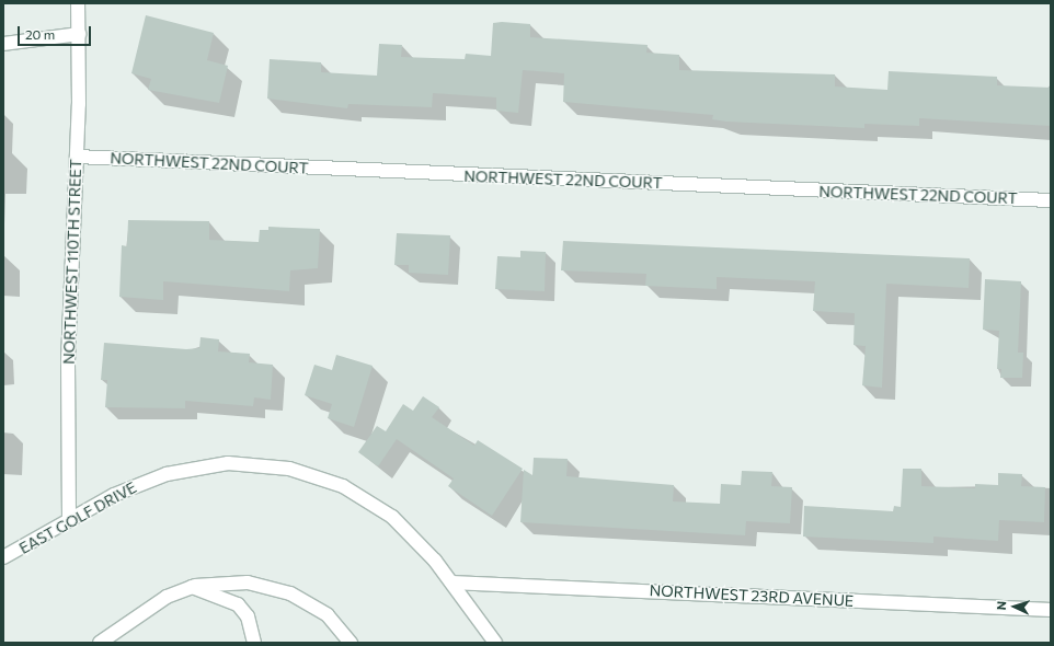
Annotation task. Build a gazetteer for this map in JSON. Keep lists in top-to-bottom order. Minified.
{"streets":{"street":["NORTHWEST 22ND COURT","NORTHWEST 110TH STREET","EAST GOLF DRIVE","NORTHWEST 23RD AVENUE"]},"crossings":[["NORTHWEST 22ND COURT","NORTHWEST 110TH STREET"],["NORTHWEST 110TH STREET","EAST GOLF DRIVE"],["EAST GOLF DRIVE","NORTHWEST 23RD AVENUE"]],"scale_bar":"20 m","north":"left"}
